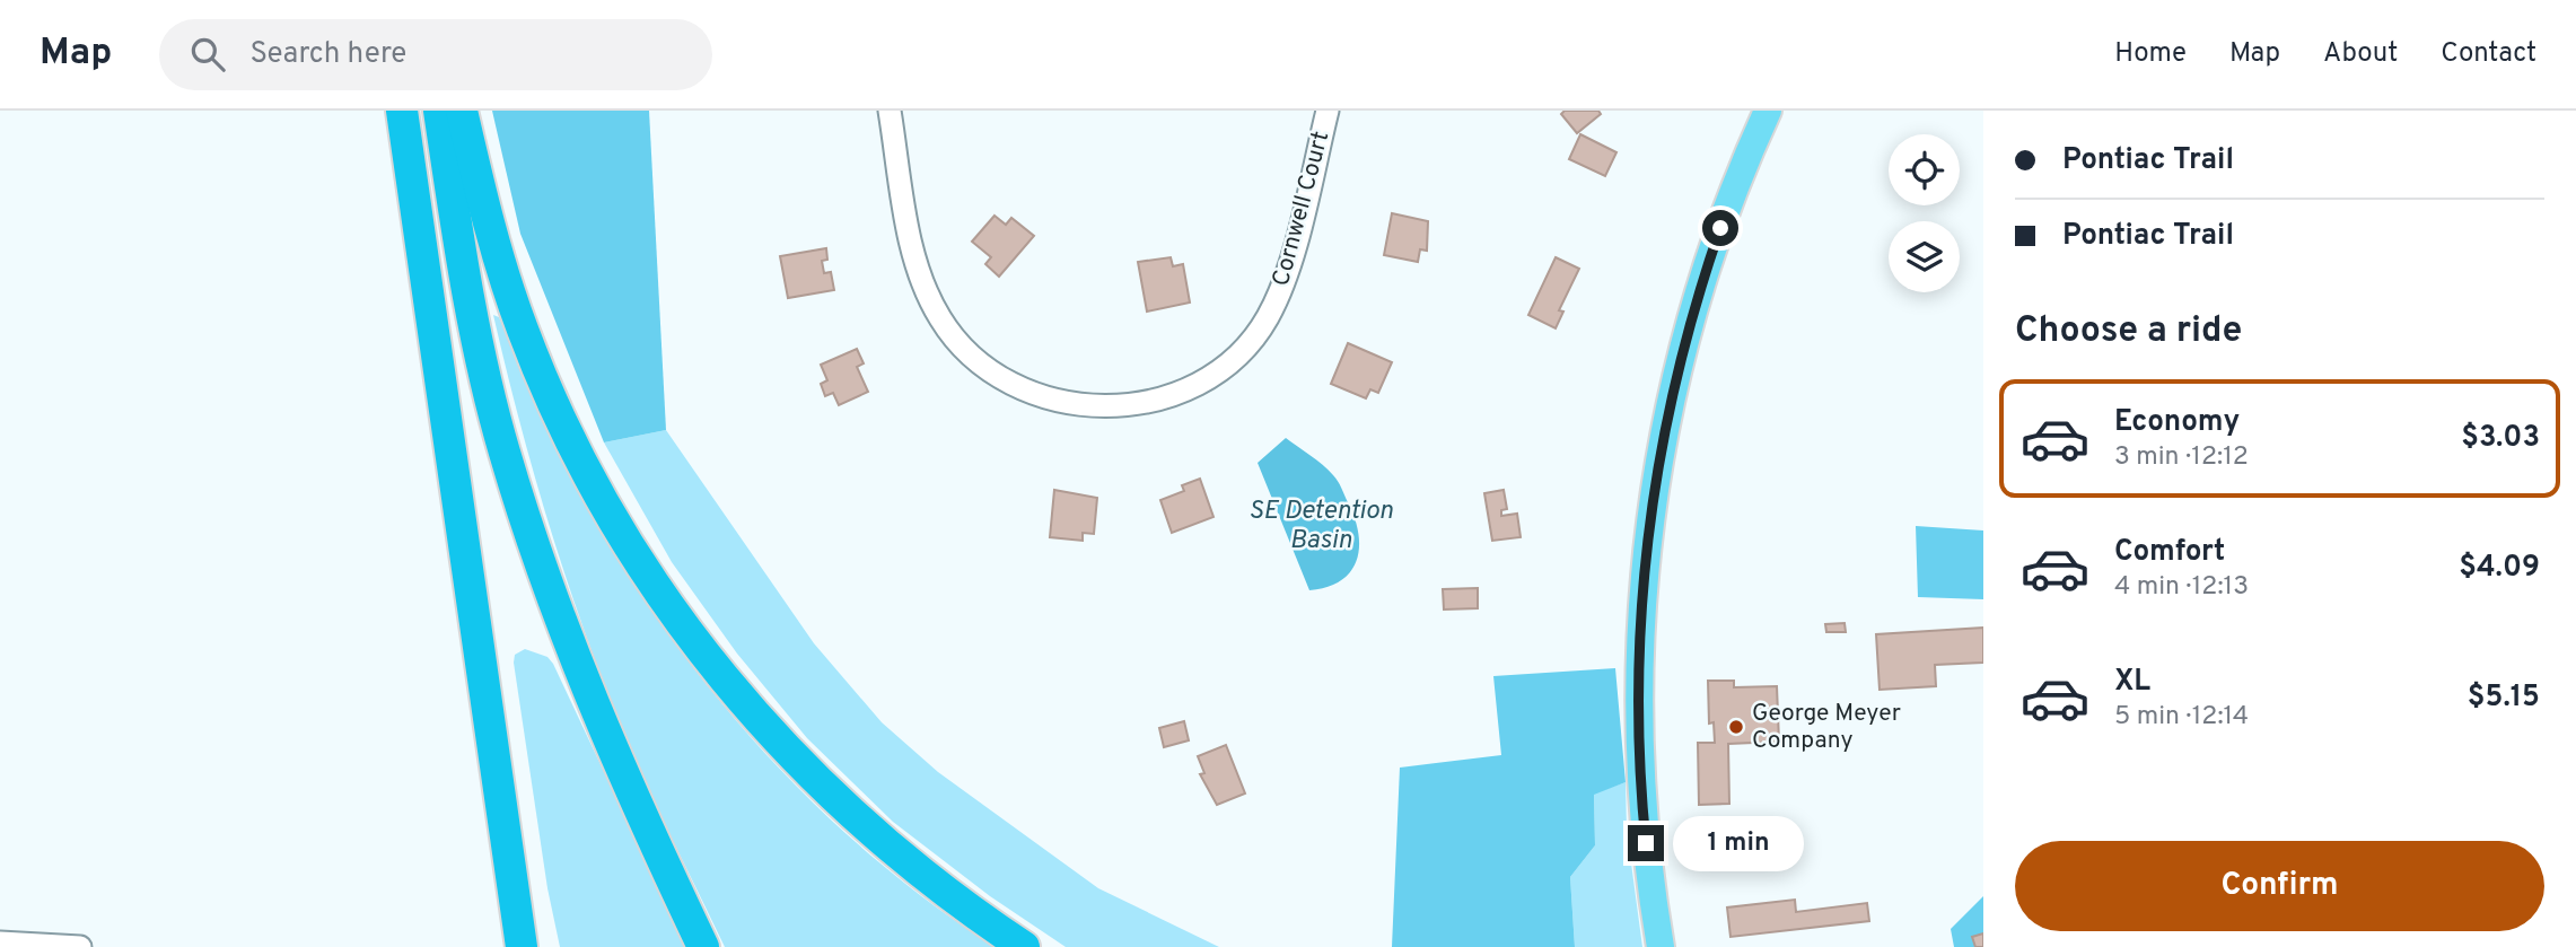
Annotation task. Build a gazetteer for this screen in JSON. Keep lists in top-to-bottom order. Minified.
{"streets":{"street":["Cornwell Court"]},"water":["SE Detention Basin"],"places":["George Meyer Company"],"page":{"header":"Map","search":"Search here","nav":["Home","Map","About","Contact"],"banner":["Pontiac Trail","Pontiac Trail"],"heading":"Choose a ride","list":[{"name":"Economy","note":"3 min · 12:12","value":"$3.03"},{"name":"Comfort","note":"4 min · 12:13","value":"$4.09"},{"name":"XL","note":"5 min · 12:14","value":"$5.15"}],"bubble":"1 min","buttons":"Confirm"}}
